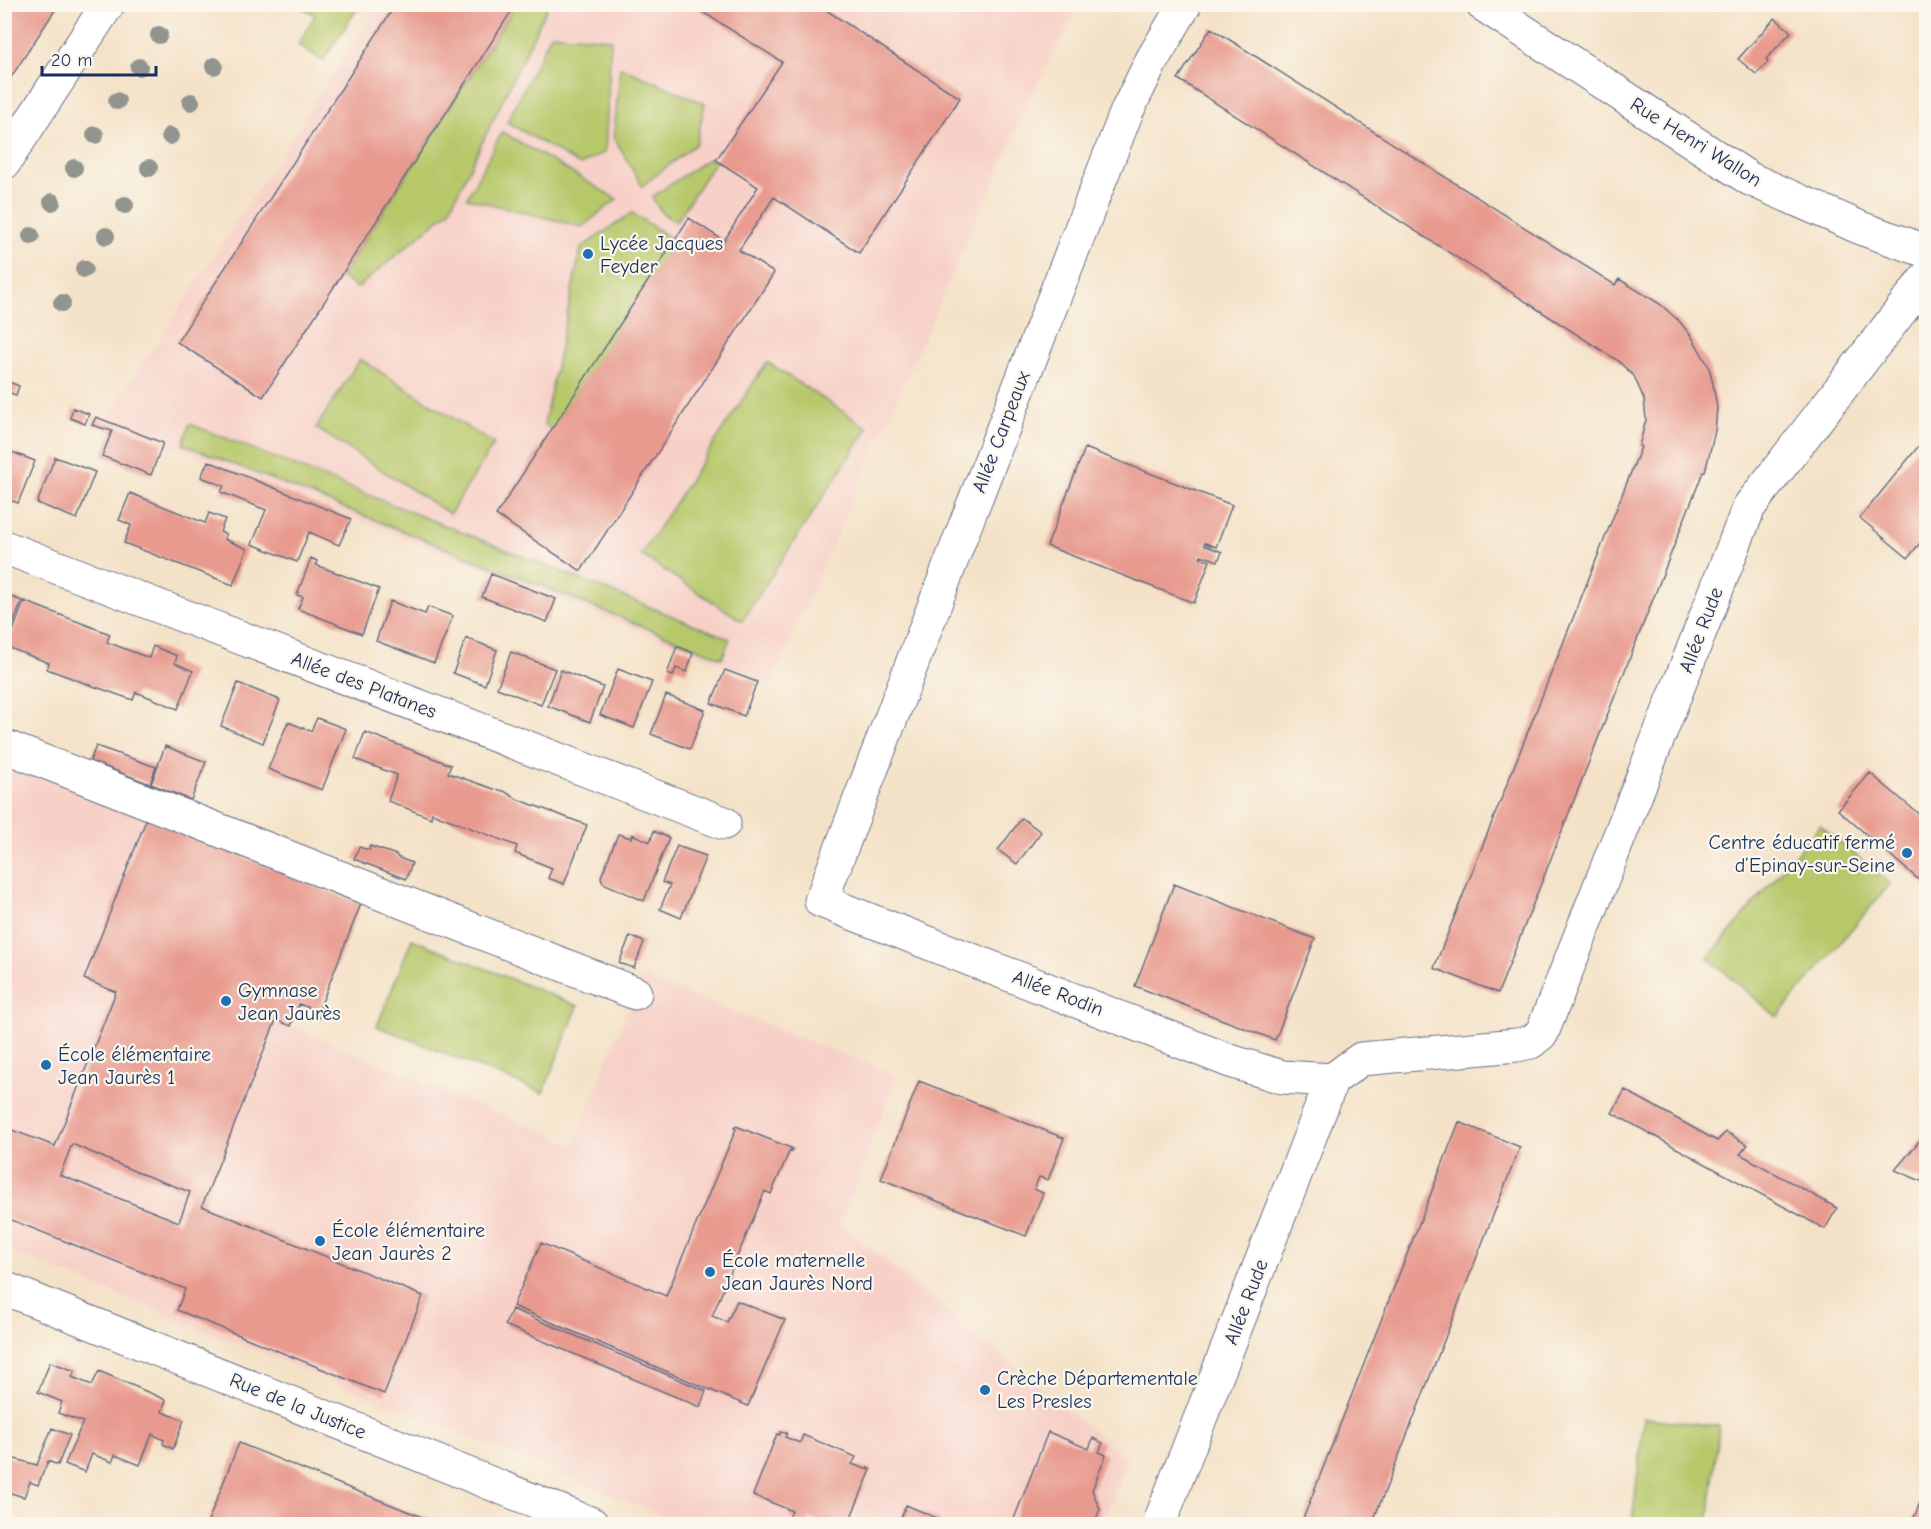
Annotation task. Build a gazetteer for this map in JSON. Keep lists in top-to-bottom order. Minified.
{"streets":{"street":["Rue Henri Wallon","Allée Carpeaux","Allée Rude","Allée des Platanes","Allée Rodin","Rue de la Justice"]},"crossings":[["Allée Carpeaux","Allée Rodin"],["Allée Rude","Allée Rodin"]],"places":["Lycée Jacques Feyder","Centre éducatif fermé d’Epinay-sur-Seine","Gymnase Jean Jaurès","École élémentaire Jean Jaurès 1","École élémentaire Jean Jaurès 2","École maternelle Jean Jaurès Nord","Crèche Départementale Les Presles"],"scale_bar":"20 m"}
